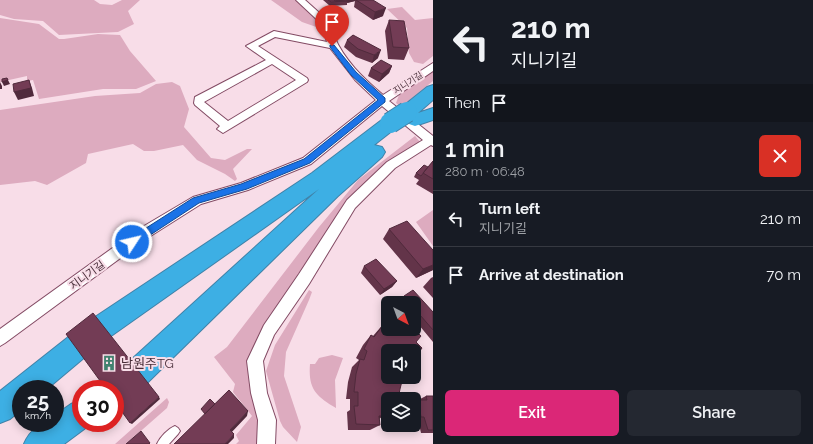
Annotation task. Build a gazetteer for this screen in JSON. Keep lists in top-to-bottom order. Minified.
{"streets":{"street":["지니기길"]},"places":{"building":["남원주TG"]},"north":"bottom right","page":{"turn":["210 m","지니기길"],"then":"Then","heading":["1 min","280 m · 06:48"],"list":[{"name":"Turn left","note":"지니기길","value":"210 m"},{"name":"Arrive at destination","value":"70 m"}],"speed":"25 km/h","limit":"30","buttons":["Exit","Share"]}}
